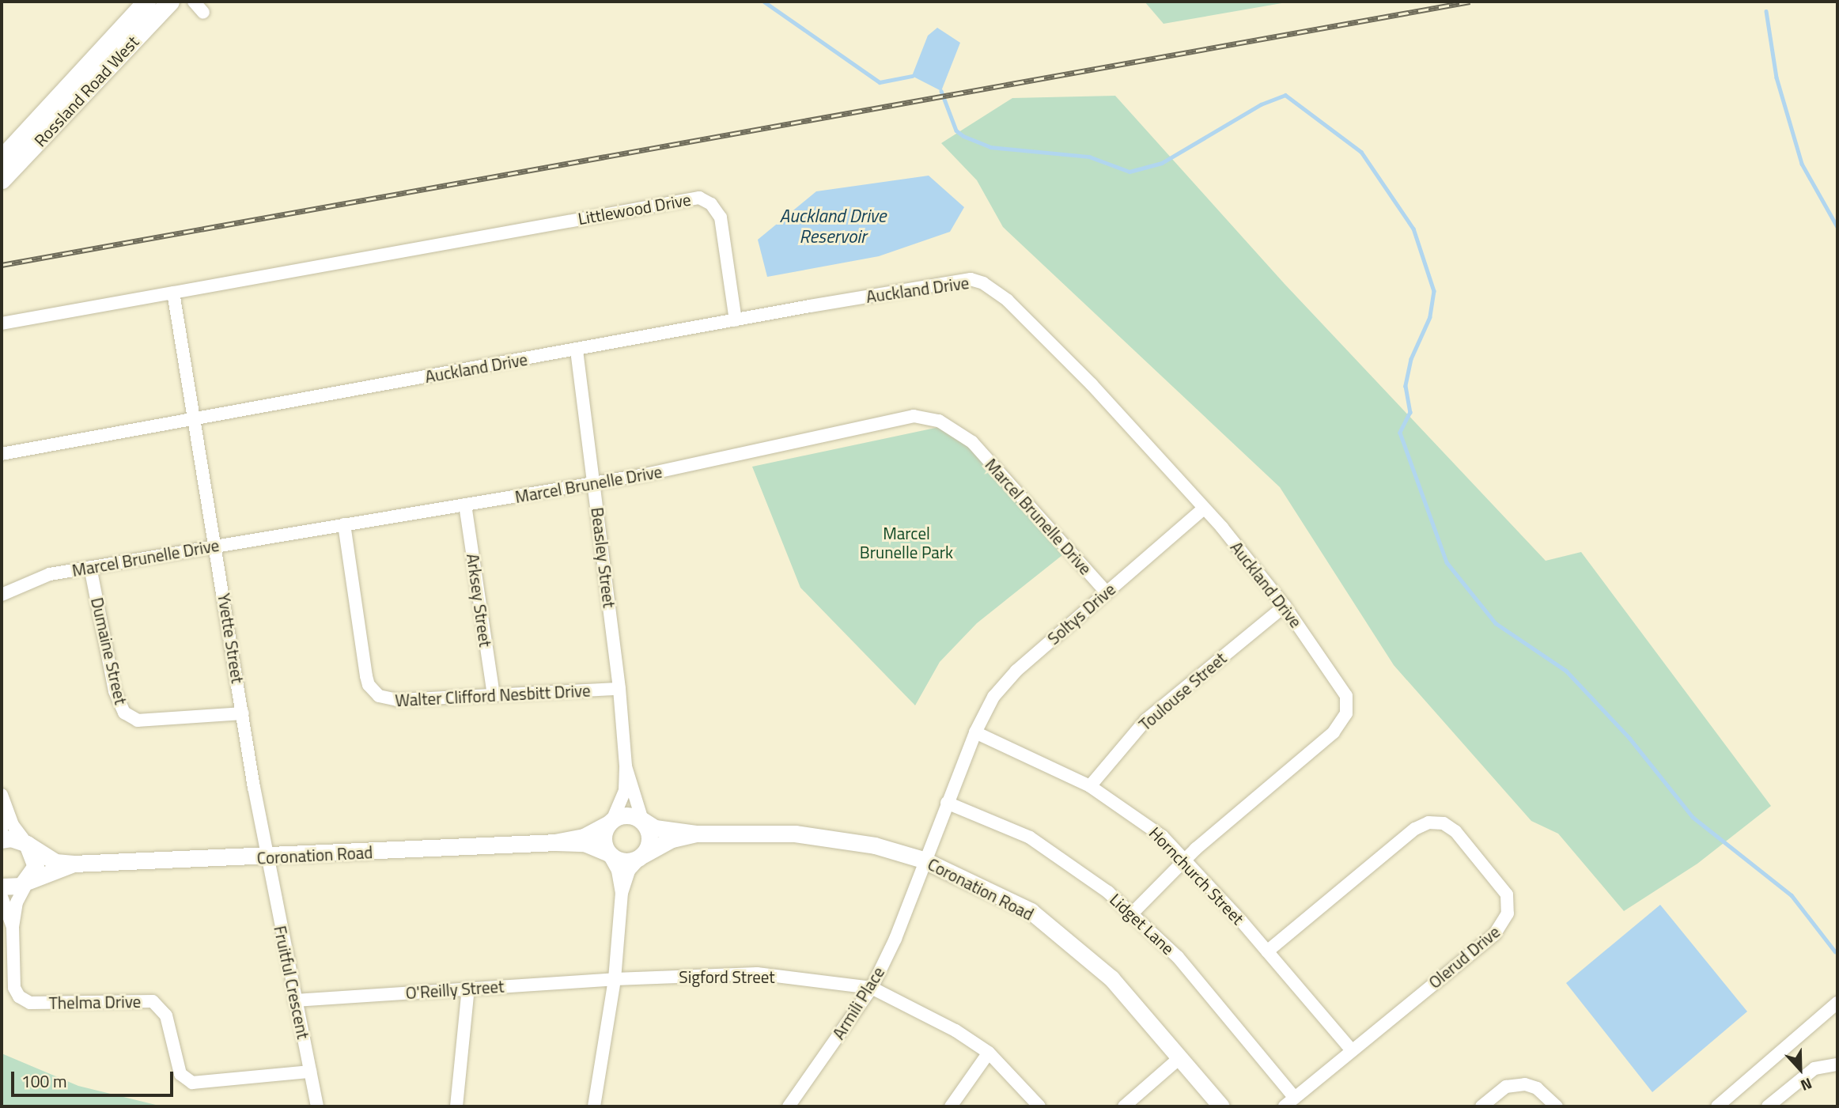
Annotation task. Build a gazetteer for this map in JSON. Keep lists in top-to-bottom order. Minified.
{"streets":{"main road":["Rossland Road West"],"street":["Littlewood Drive","Auckland Drive","Marcel Brunelle Drive","Beasley Street","Arksey Street","Soltys Drive","Yvette Street","Dumaine Street","Toulouse Street","Walter Clifford Nesbitt Drive","Coronation Road","Hornchurch Street","Lidget Lane","Olerud Drive","Sigford Street","Fruitful Crescent","O'Reilly Street","Thelma Drive","Armili Place"]},"crossings":[["Littlewood Drive","Auckland Drive"],["Littlewood Drive","Yvette Street"],["Auckland Drive","Beasley Street"],["Auckland Drive","Soltys Drive"],["Auckland Drive","Yvette Street"],["Auckland Drive","Toulouse Street"],["Auckland Drive","Hornchurch Street"],["Auckland Drive","Lidget Lane"],["Marcel Brunelle Drive","Beasley Street"],["Marcel Brunelle Drive","Arksey Street"],["Marcel Brunelle Drive","Soltys Drive"],["Marcel Brunelle Drive","Yvette Street"],["Marcel Brunelle Drive","Dumaine Street"],["Marcel Brunelle Drive","Walter Clifford Nesbitt Drive"],["Beasley Street","Walter Clifford Nesbitt Drive"],["Beasley Street","Coronation Road"],["Arksey Street","Walter Clifford Nesbitt Drive"],["Soltys Drive","Hornchurch Street"],["Soltys Drive","Lidget Lane"],["Soltys Drive","Armili Place"],["Yvette Street","Dumaine Street"],["Yvette Street","Coronation Road"],["Yvette Street","Fruitful Crescent"],["Toulouse Street","Hornchurch Street"],["Coronation Road","Fruitful Crescent"],["Coronation Road","Thelma Drive"],["Coronation Road","Armili Place"],["Hornchurch Street","Olerud Drive"],["Lidget Lane","Olerud Drive"],["Lidget Lane","Armili Place"],["Sigford Street","O'Reilly Street"],["Sigford Street","Armili Place"],["Fruitful Crescent","O'Reilly Street"],["Fruitful Crescent","Thelma Drive"]],"water":["Auckland Drive Reservoir"],"parks":["Marcel Brunelle Park"],"scale_bar":"100 m","north":"bottom"}
